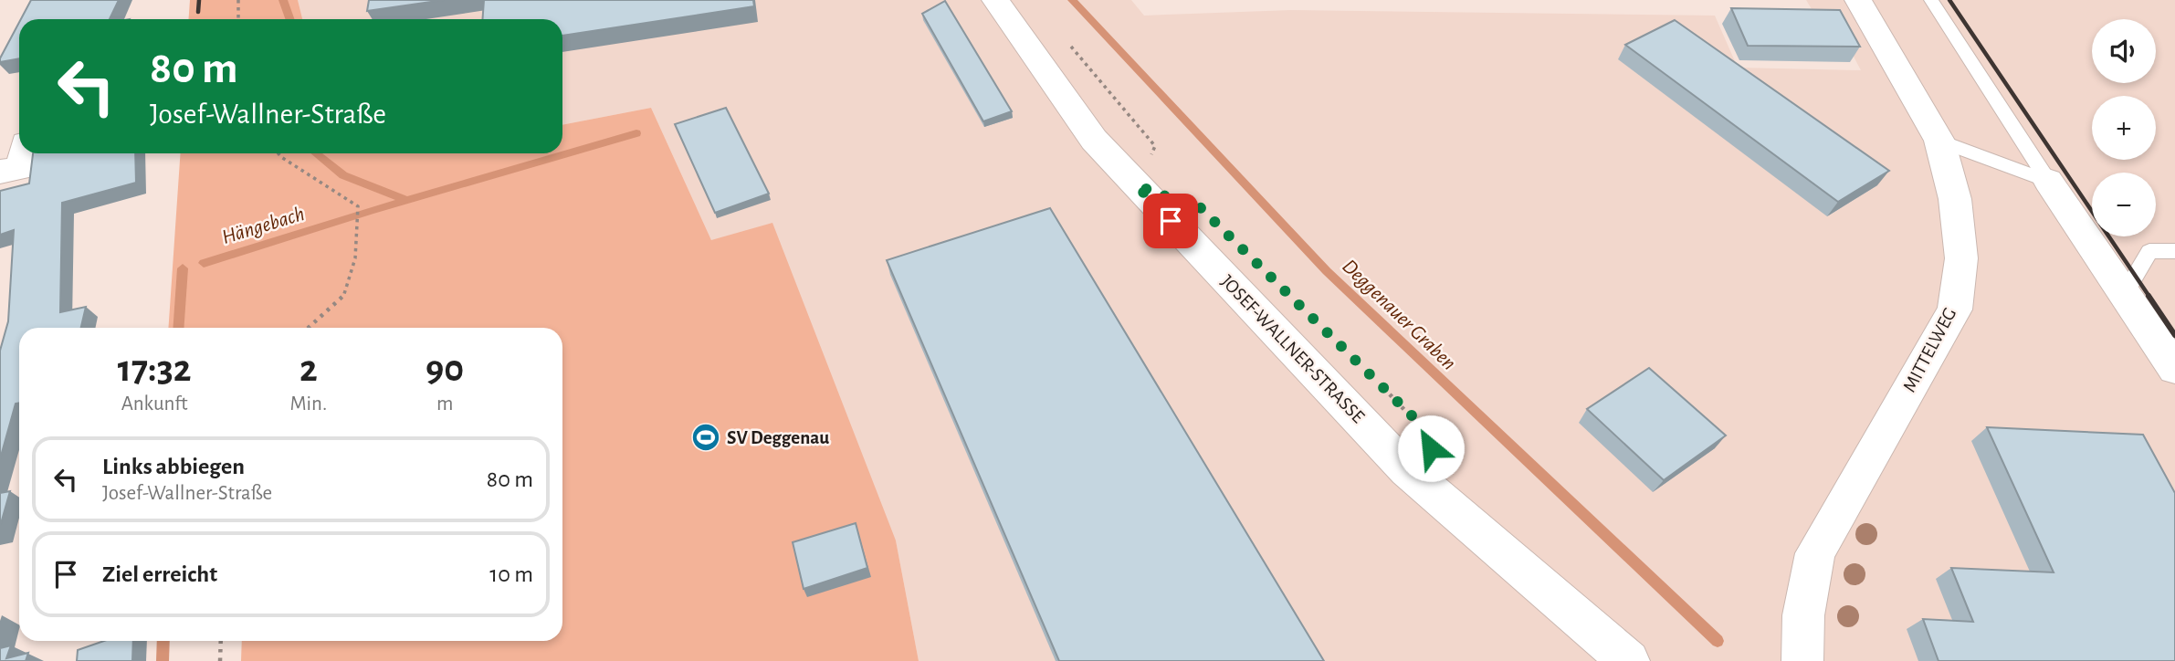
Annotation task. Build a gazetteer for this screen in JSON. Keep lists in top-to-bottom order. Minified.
{"streets":{"street":["JOSEF-WALLNER-STRASSE","MITTELWEG"]},"water":["Hängebach","Deggenauer Graben"],"places":{"sports":["SV Deggenau"]},"page":{"map_buttons":["+","−"],"turn":["80 m","Josef-Wallner-Straße"],"eta":["17:32","Ankunft","2","Min.","90","m"],"list":[{"name":"Links abbiegen","note":"Josef-Wallner-Straße","value":"80 m"},{"name":"Ziel erreicht","value":"10 m"}]}}
